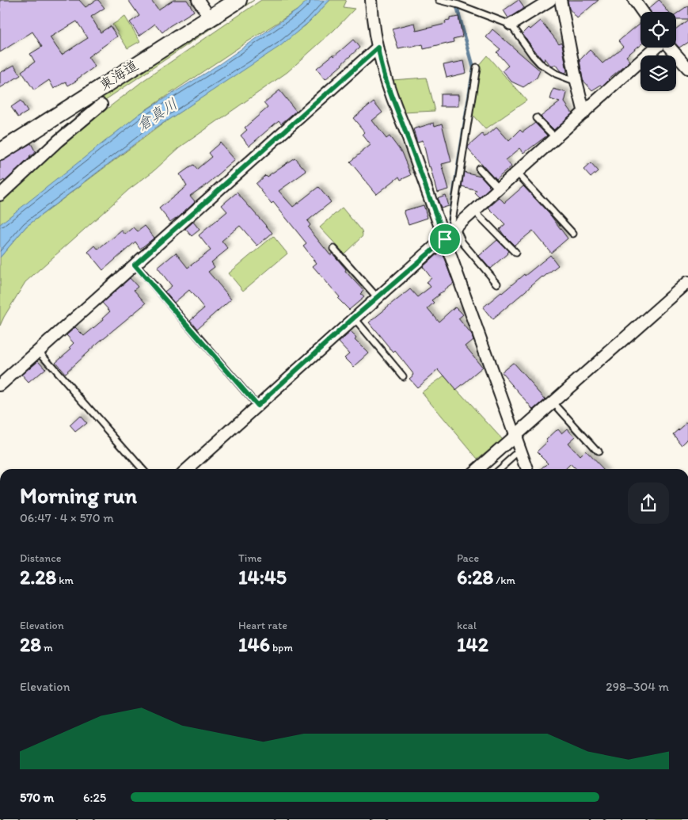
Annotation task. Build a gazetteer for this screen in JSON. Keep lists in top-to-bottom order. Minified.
{"streets":{"main road":["東海道"]},"water":["倉真川"],"page":{"heading":["Morning run","06:47 · 4 × 570 m"],"stats":[["Distance","2.28 km"],["Time","14:45"],["Pace","6:28 /km"],["Elevation","28 m"],["Heart rate","146 bpm"],["kcal","142"]],"chart":["Elevation","298–304 m"],"list":[{"name":"570 m","note":"6:25"}]}}
